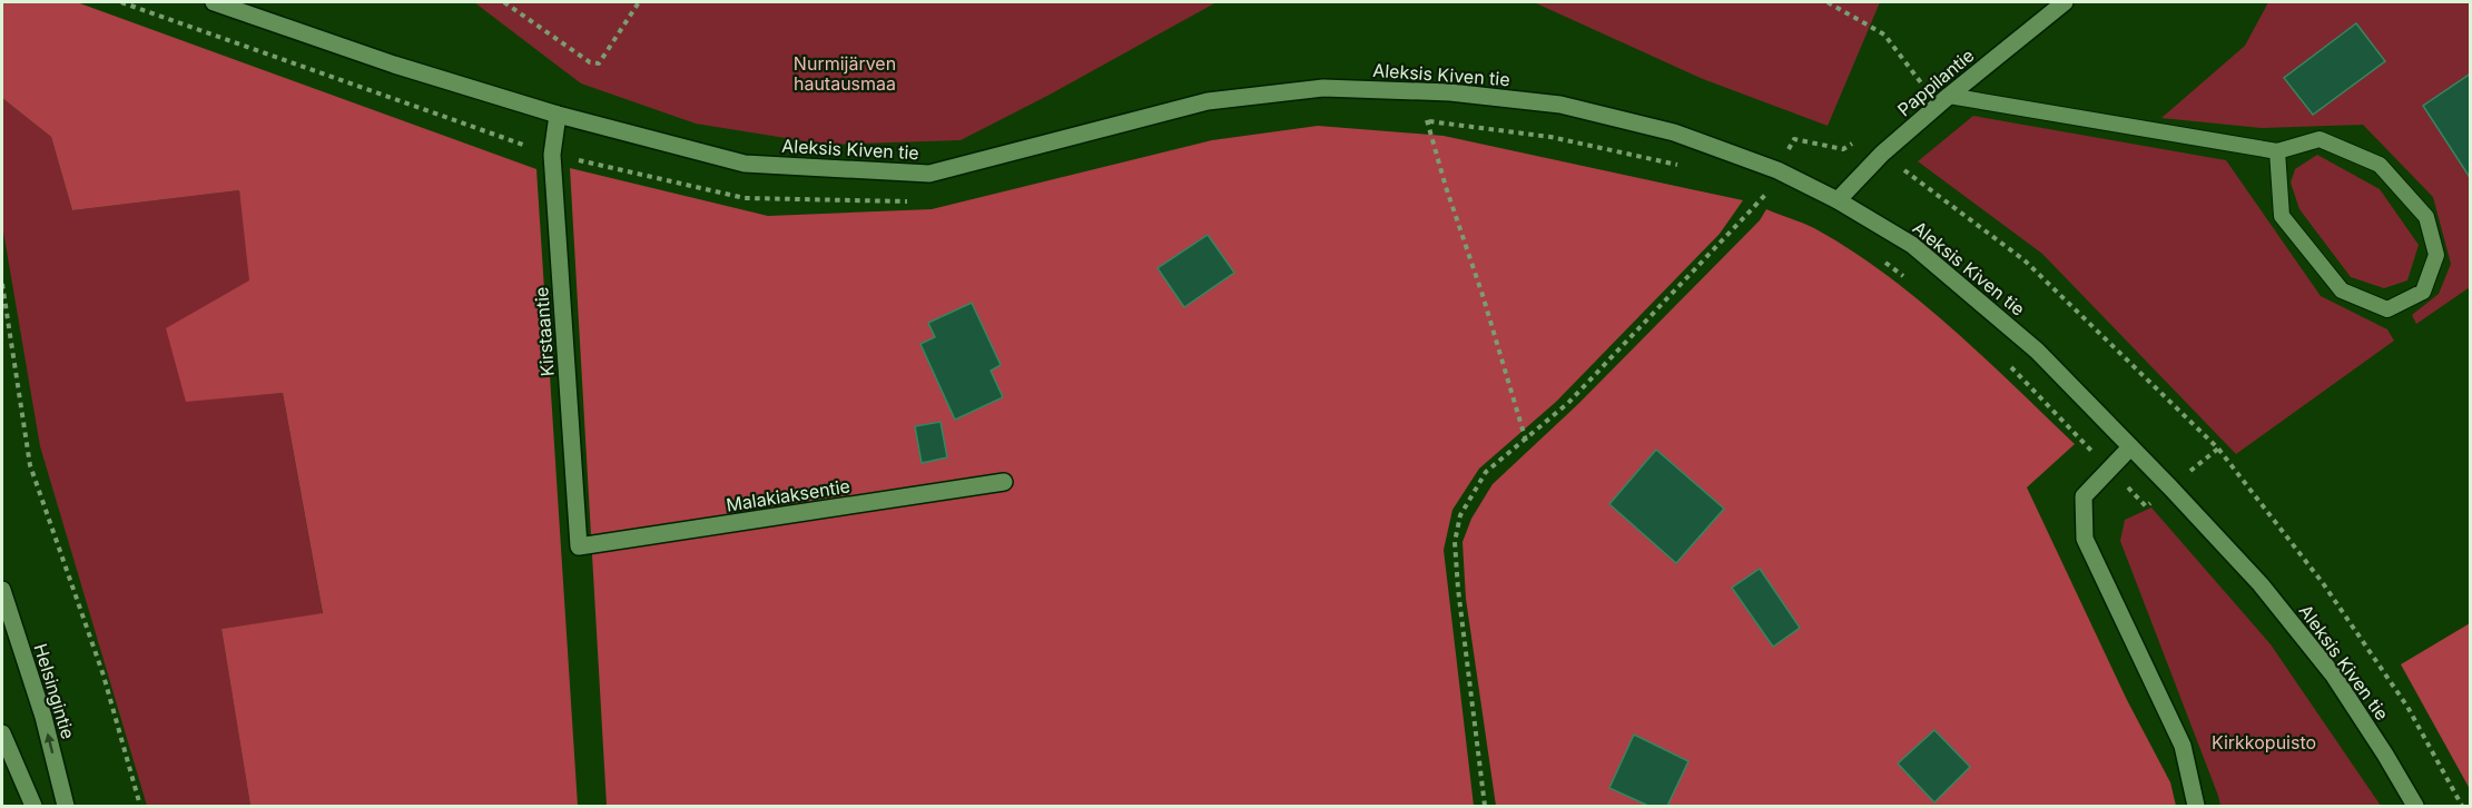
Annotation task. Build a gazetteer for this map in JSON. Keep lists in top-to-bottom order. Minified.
{"streets":{"street":["Aleksis Kiven tie","Pappilantie","Kirstaantie","Malakiaksentie","Helsingintie"]},"crossings":[["Aleksis Kiven tie","Pappilantie"],["Aleksis Kiven tie","Kirstaantie"],["Kirstaantie","Malakiaksentie"]],"parks":["Nurmijärven hautausmaa","Kirkkopuisto"]}
